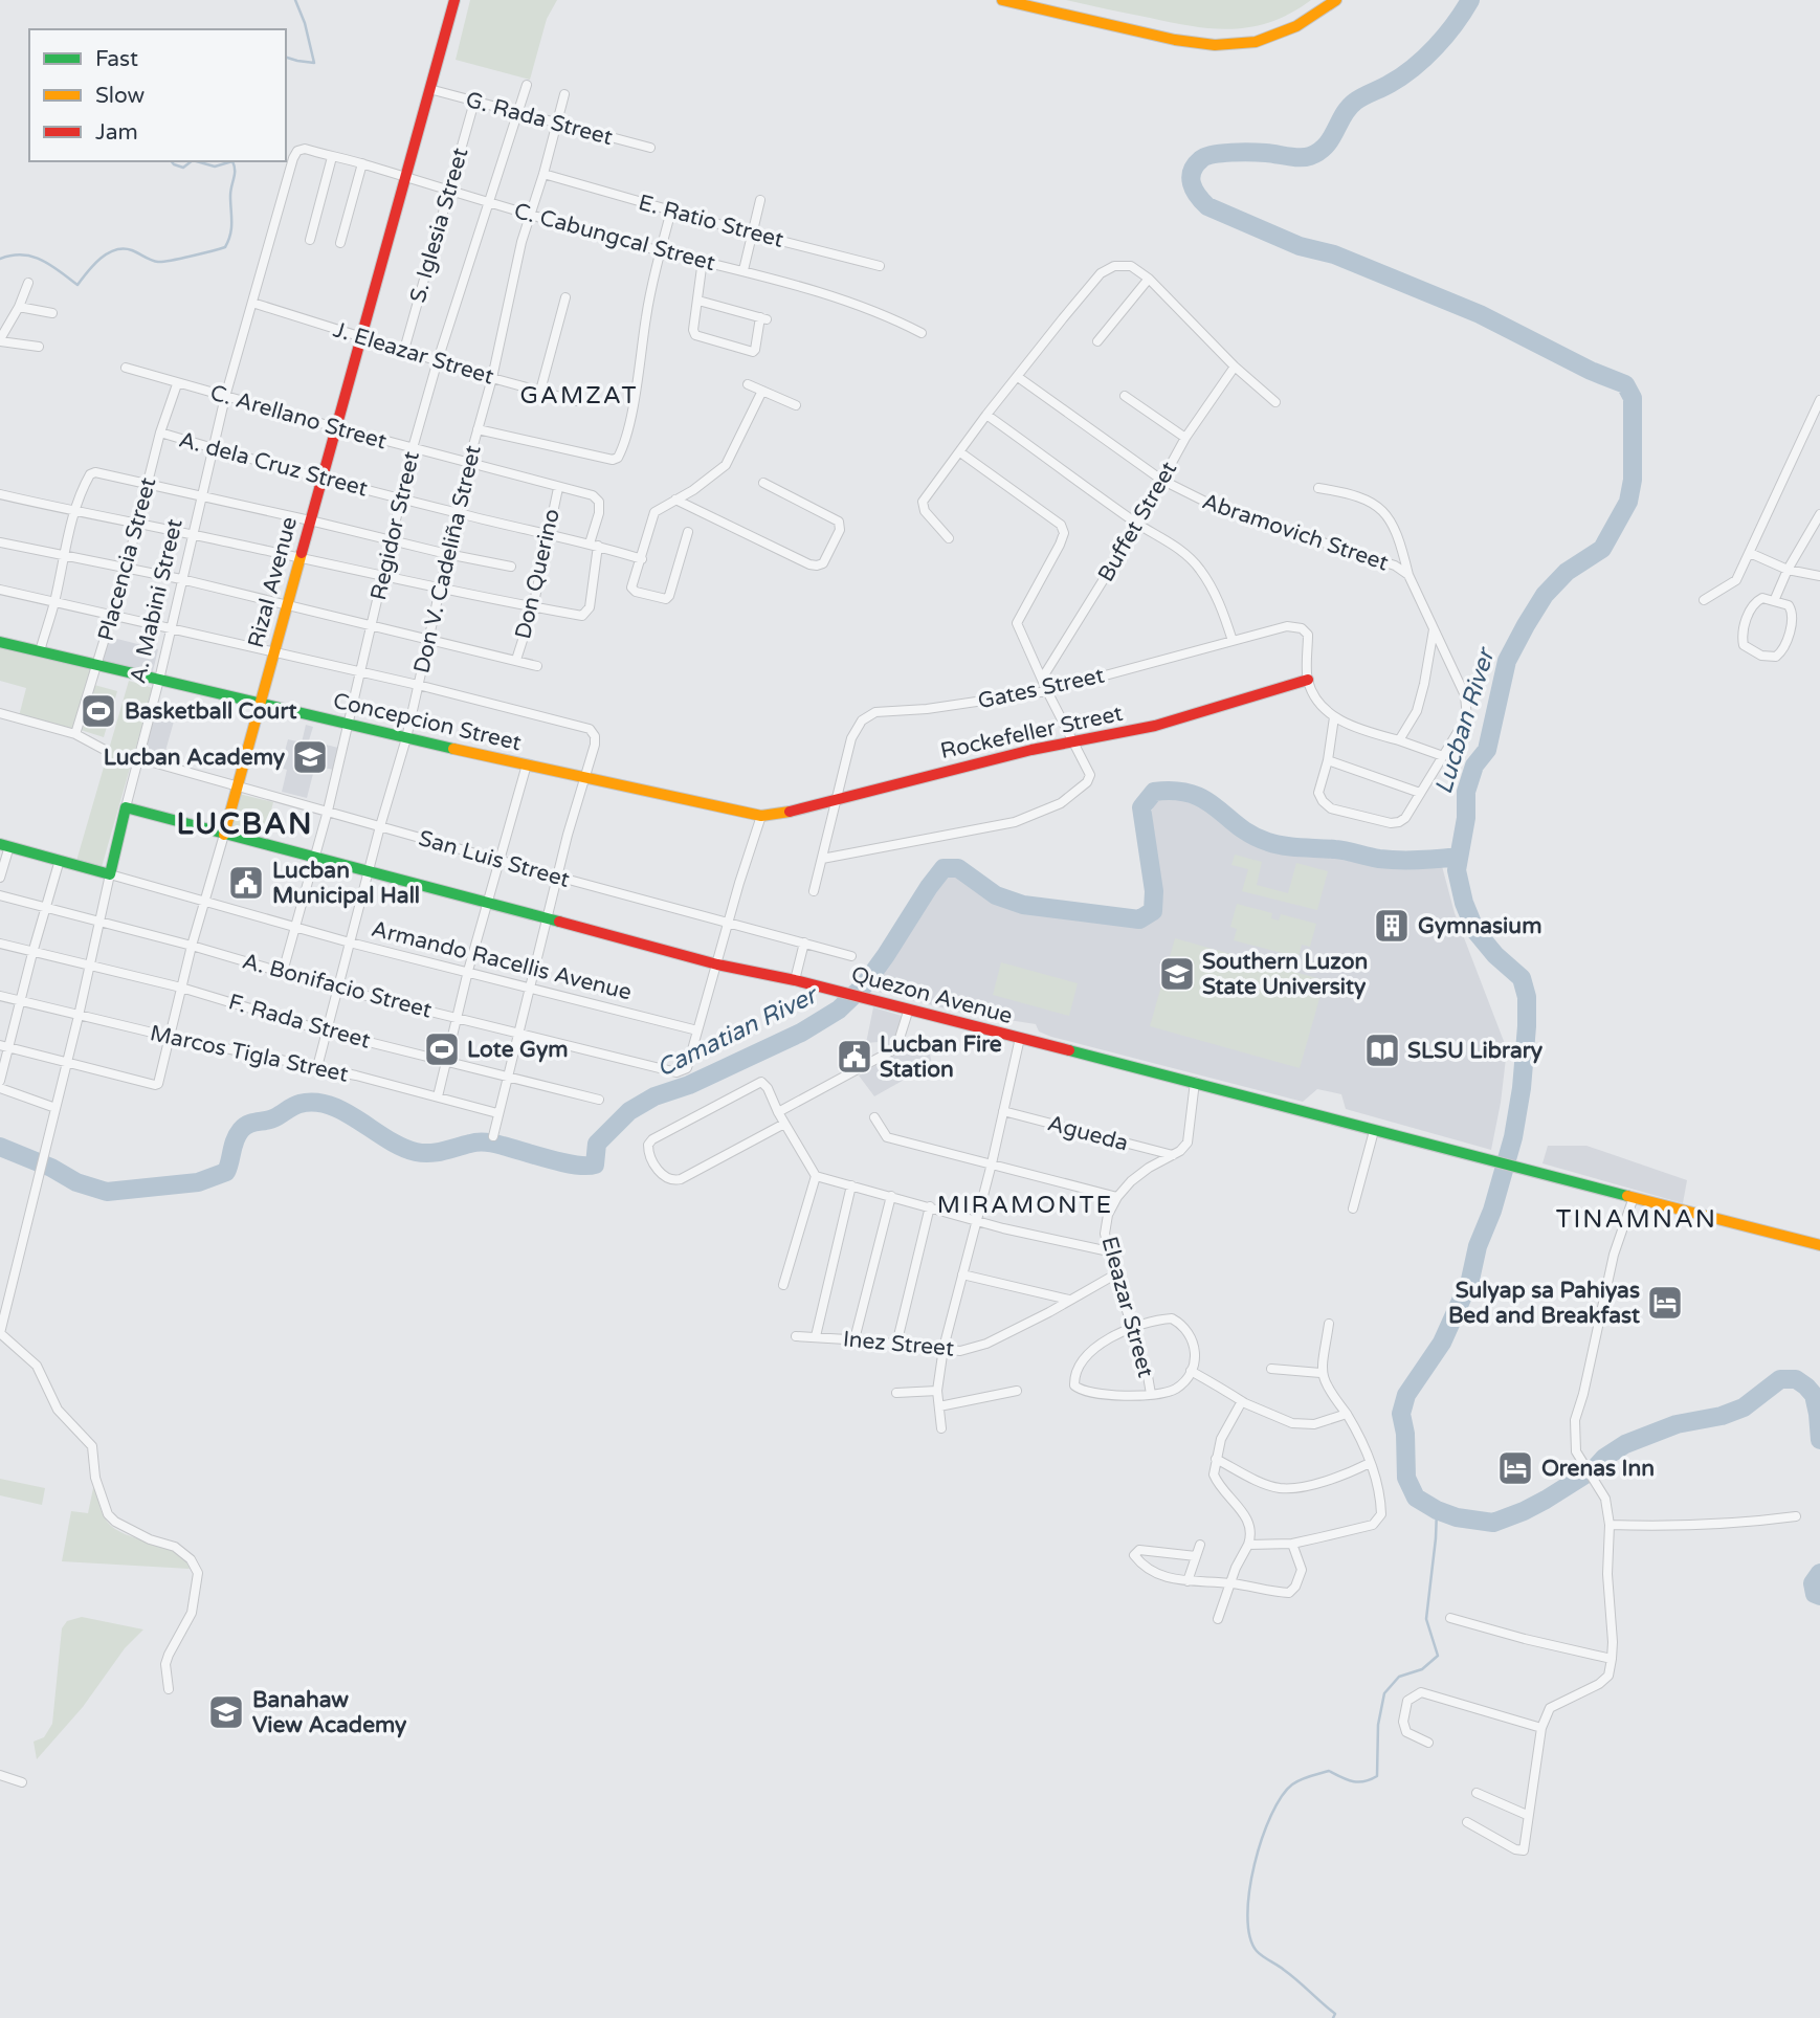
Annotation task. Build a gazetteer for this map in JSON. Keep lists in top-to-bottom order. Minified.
{"streets":{"main road":["Rizal Avenue","A. Mabini Street","Concepcion Street","Rockefeller Street","Armando Racellis Avenue","Quezon Avenue"],"street":["G. Rada Street","E. Ratio Street","S. Iglesia Street","C. Cabungcal Street","J. Eleazar Street","C. Arellano Street","A. dela Cruz Street","Buffet Street","Regidor Street","Abramovich Street","Placencia Street","Don V. Cadeliña Street","Don Querino","Gates Street","San Luis Street","A. Bonifacio Street","F. Rada Street","Marcos Tigla Street","Agueda","Eleazar Street","Inez Street"]},"crossings":[["G. Rada Street","S. Iglesia Street"],["G. Rada Street","Regidor Street"],["G. Rada Street","Don V. Cadeliña Street"],["G. Rada Street","Rizal Avenue"],["E. Ratio Street","Don V. Cadeliña Street"],["S. Iglesia Street","C. Cabungcal Street"],["S. Iglesia Street","J. Eleazar Street"],["C. Cabungcal Street","Regidor Street"],["C. Cabungcal Street","Don V. Cadeliña Street"],["C. Cabungcal Street","Rizal Avenue"],["C. Cabungcal Street","A. Mabini Street"],["J. Eleazar Street","Regidor Street"],["J. Eleazar Street","Don V. Cadeliña Street"],["J. Eleazar Street","Rizal Avenue"],["J. Eleazar Street","A. Mabini Street"],["C. Arellano Street","A. dela Cruz Street"],["C. Arellano Street","Regidor Street"],["C. Arellano Street","Placencia Street"],["C. Arellano Street","Don V. Cadeliña Street"],["C. Arellano Street","Don Querino"],["C. Arellano Street","Rizal Avenue"],["C. Arellano Street","A. Mabini Street"],["A. dela Cruz Street","Regidor Street"],["A. dela Cruz Street","Placencia Street"],["A. dela Cruz Street","Don V. Cadeliña Street"],["A. dela Cruz Street","Don Querino"],["A. dela Cruz Street","Rizal Avenue"],["A. dela Cruz Street","A. Mabini Street"],["Buffet Street","Abramovich Street"],["Regidor Street","Concepcion Street"],["Regidor Street","San Luis Street"],["Regidor Street","Armando Racellis Avenue"],["Regidor Street","A. Bonifacio Street"],["Regidor Street","Quezon Avenue"],["Placencia Street","Concepcion Street"],["Don V. Cadeliña Street","Concepcion Street"],["Don V. Cadeliña Street","San Luis Street"],["Don V. Cadeliña Street","Armando Racellis Avenue"],["Don V. Cadeliña Street","A. Bonifacio Street"],["Don V. Cadeliña Street","Quezon Avenue"],["Don V. Cadeliña Street","F. Rada Street"],["Don V. Cadeliña Street","Marcos Tigla Street"],["Rizal Avenue","A. Mabini Street"],["Rizal Avenue","Concepcion Street"],["Rizal Avenue","San Luis Street"],["Rizal Avenue","Armando Racellis Avenue"],["Rizal Avenue","A. Bonifacio Street"],["Rizal Avenue","Quezon Avenue"],["Rizal Avenue","F. Rada Street"],["Rizal Avenue","Marcos Tigla Street"],["A. Mabini Street","Concepcion Street"],["A. Mabini Street","San Luis Street"],["A. Mabini Street","Armando Racellis Avenue"],["A. Mabini Street","A. Bonifacio Street"],["A. Mabini Street","Quezon Avenue"],["A. Mabini Street","F. Rada Street"],["A. Mabini Street","Marcos Tigla Street"],["Gates Street","Rockefeller Street"],["Concepcion Street","Rockefeller Street"],["Armando Racellis Avenue","A. Bonifacio Street"],["Quezon Avenue","Eleazar Street"],["Agueda","Eleazar Street"],["Eleazar Street","Inez Street"]],"districts":["GAMZAT","LUCBAN","MIRAMONTE","TINAMNAN"],"water":["Lucban River","Camatian River"],"places":{"sports":["Basketball Court","Lote Gym"],"school or university":["Lucban Academy","Southern Luzon State University","Banahaw View Academy"],"public building":["Lucban Municipal Hall","Lucban Fire Station"],"building":["Gymnasium"],"library":["SLSU Library"],"hotel":["Sulyap sa Pahiyas Bed and Breakfast","Orenas Inn"]},"legend":["Fast","Slow","Jam"]}
